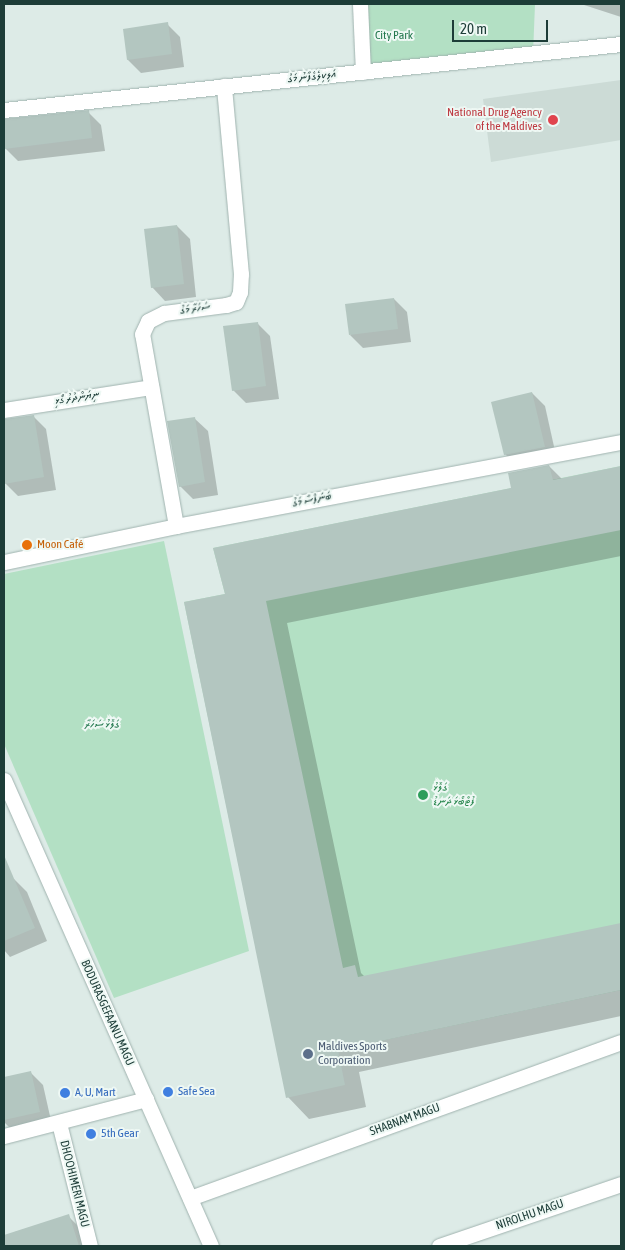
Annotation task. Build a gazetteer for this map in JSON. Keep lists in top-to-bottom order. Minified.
{"streets":{"street":["އަލިކިލެގެފާނު މަގު","ސަހަރާ މަގު","ނިޔަންދުރު ގޯޅި","ބަނަފްސާ މަގު","BODURASGEFAANU MAGU","SHABNAM MAGU","DHOOHIMERI MAGU","NIROLHU MAGU"]},"crossings":[["އަލިކިލެގެފާނު މަގު","ސަހަރާ މަގު"],["ސަހަރާ މަގު","ނިޔަންދުރު ގޯޅި"],["ސަހަރާ މަގު","ބަނަފްސާ މަގު"],["BODURASGEFAANU MAGU","SHABNAM MAGU"]],"parks":["City Park","ގަލޮޅު ސަހަރާ"],"places":["National Drug Agency of the Maldives","Moon Café","ގަލޮޅު ފުޓްބޯޅަ ދަނޑު","Maldives Sports Corporation","Safe Sea","A, U, Mart","5th Gear"],"scale_bar":"20 m"}
